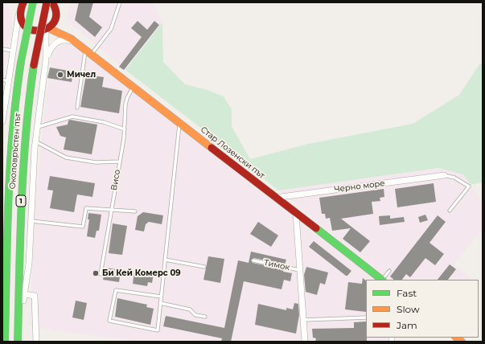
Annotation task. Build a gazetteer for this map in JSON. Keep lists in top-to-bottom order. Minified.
{"streets":{"main road":["Околовръстен път","Стар Лозенски път","1"],"street":["Черно море"],"lane":["Висо","Тимок"]},"crossings":[["Стар Лозенски път","Висо"],["Стар Лозенски път","Черно море"]],"places":["Мичел","Би Кей Комерс 09"],"legend":["Fast","Slow","Jam"]}
